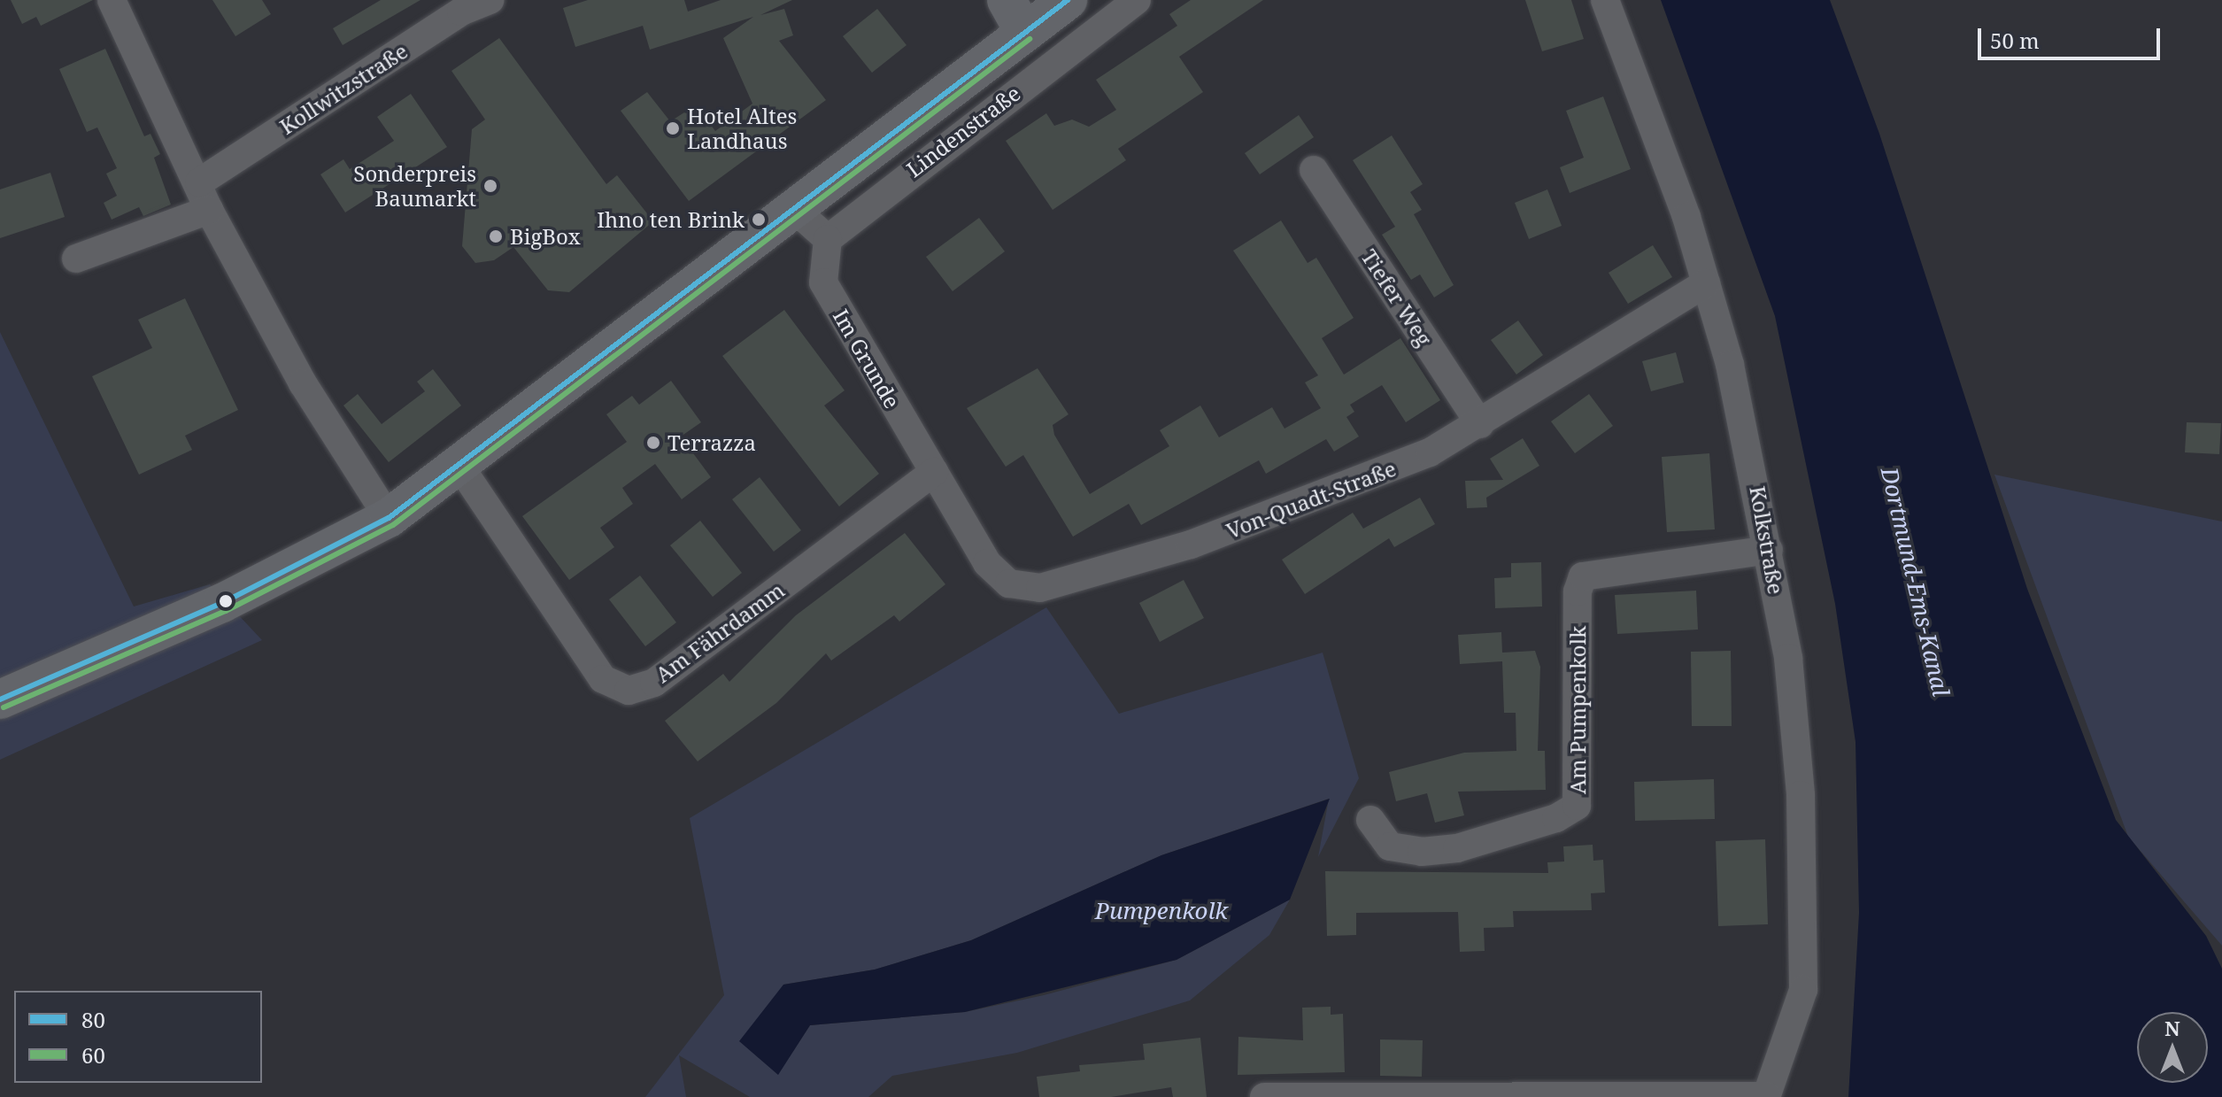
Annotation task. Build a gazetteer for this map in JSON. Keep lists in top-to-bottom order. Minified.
{"streets":{"main road":["Lindenstraße"],"street":["Kollwitzstraße","Tiefer Weg","Im Grunde","Von-Quadt-Straße","Kolkstraße","Am Fährdamm","Am Pumpenkolk"]},"crossings":[["Lindenstraße","Im Grunde"],["Lindenstraße","Am Fährdamm"],["Tiefer Weg","Von-Quadt-Straße"],["Im Grunde","Von-Quadt-Straße"],["Im Grunde","Am Fährdamm"],["Von-Quadt-Straße","Kolkstraße"],["Von-Quadt-Straße","Am Fährdamm"],["Kolkstraße","Am Pumpenkolk"]],"water":["Dortmund-Ems-Kanal","Pumpenkolk"],"places":["Hotel Altes Landhaus","Sonderpreis Baumarkt","Ihno ten Brink","BigBox","Terrazza"],"lines":["transit line 80","transit line 60"],"legend":["80","60"],"scale_bar":"50 m","north":"top"}
